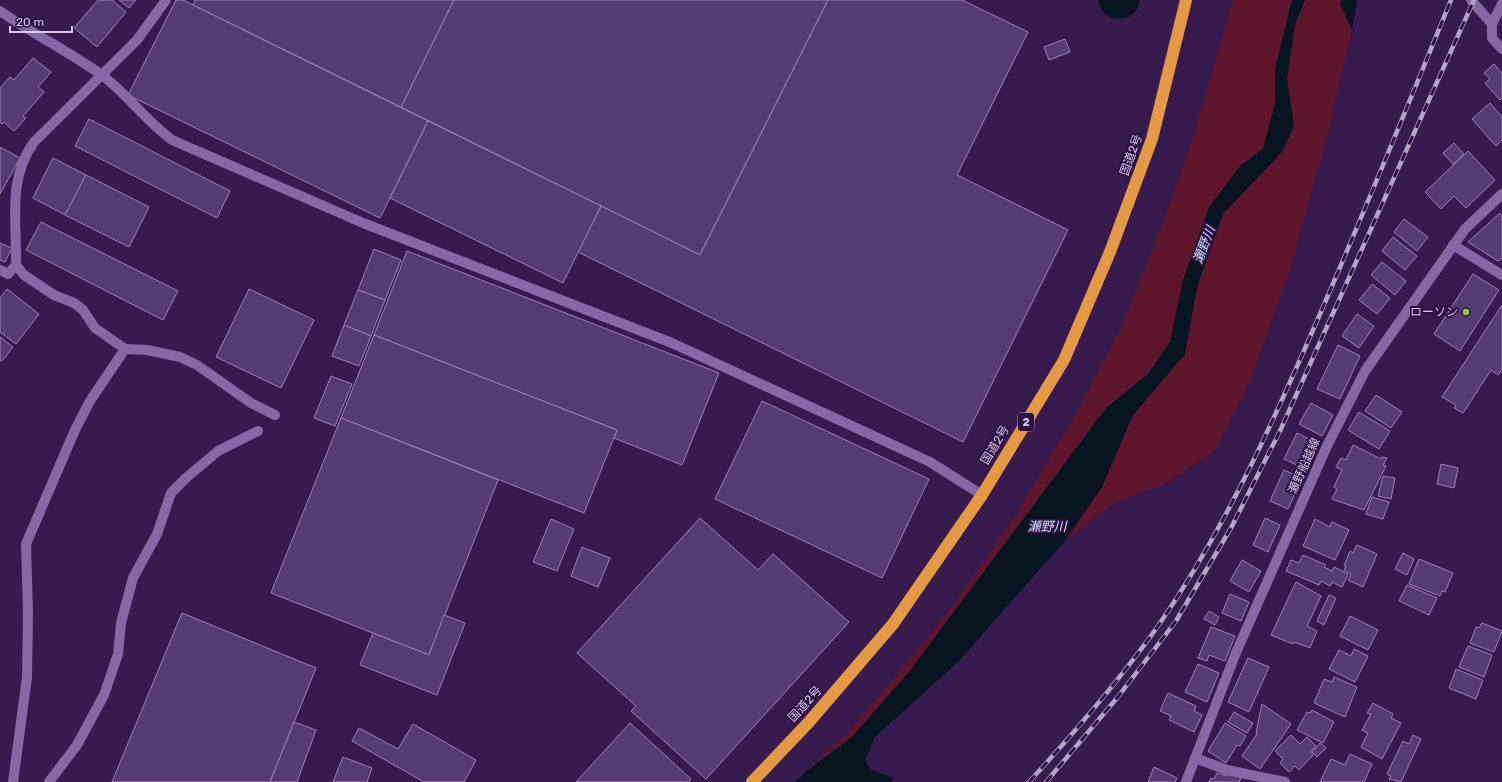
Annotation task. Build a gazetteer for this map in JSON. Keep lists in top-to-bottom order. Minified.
{"streets":{"highway":["国道2号","2"],"street":["瀬野船越線"]},"water":["瀬野川"],"places":["ローソン"],"scale_bar":"20 m"}
